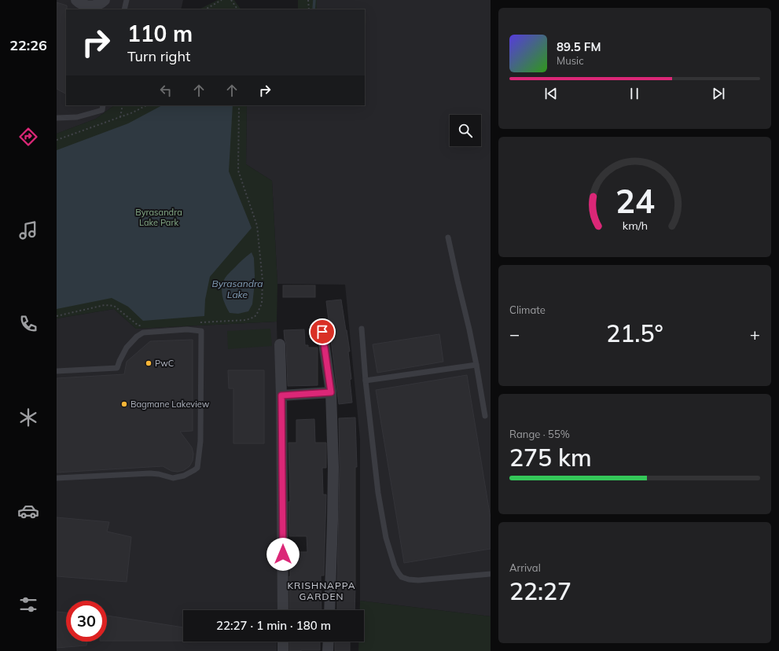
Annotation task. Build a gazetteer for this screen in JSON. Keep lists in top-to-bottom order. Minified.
{"districts":["KRISHNAPPA GARDEN"],"water":["Byrasandra Lake"],"parks":["Byrasandra Lake Park"],"places":["PwC","Bagmane Lakeview"],"page":{"tabs":"22:26","turn":["110 m","Turn right"],"song":["89.5 FM","Music"],"tile":["Climate",["Range · 55%","275 km"],["Arrival","22:27"]],"heat":["−","21.5°","+"],"limit":"30","trip":"22:27 · 1 min · 180 m","gauge":["24","km/h"]}}
